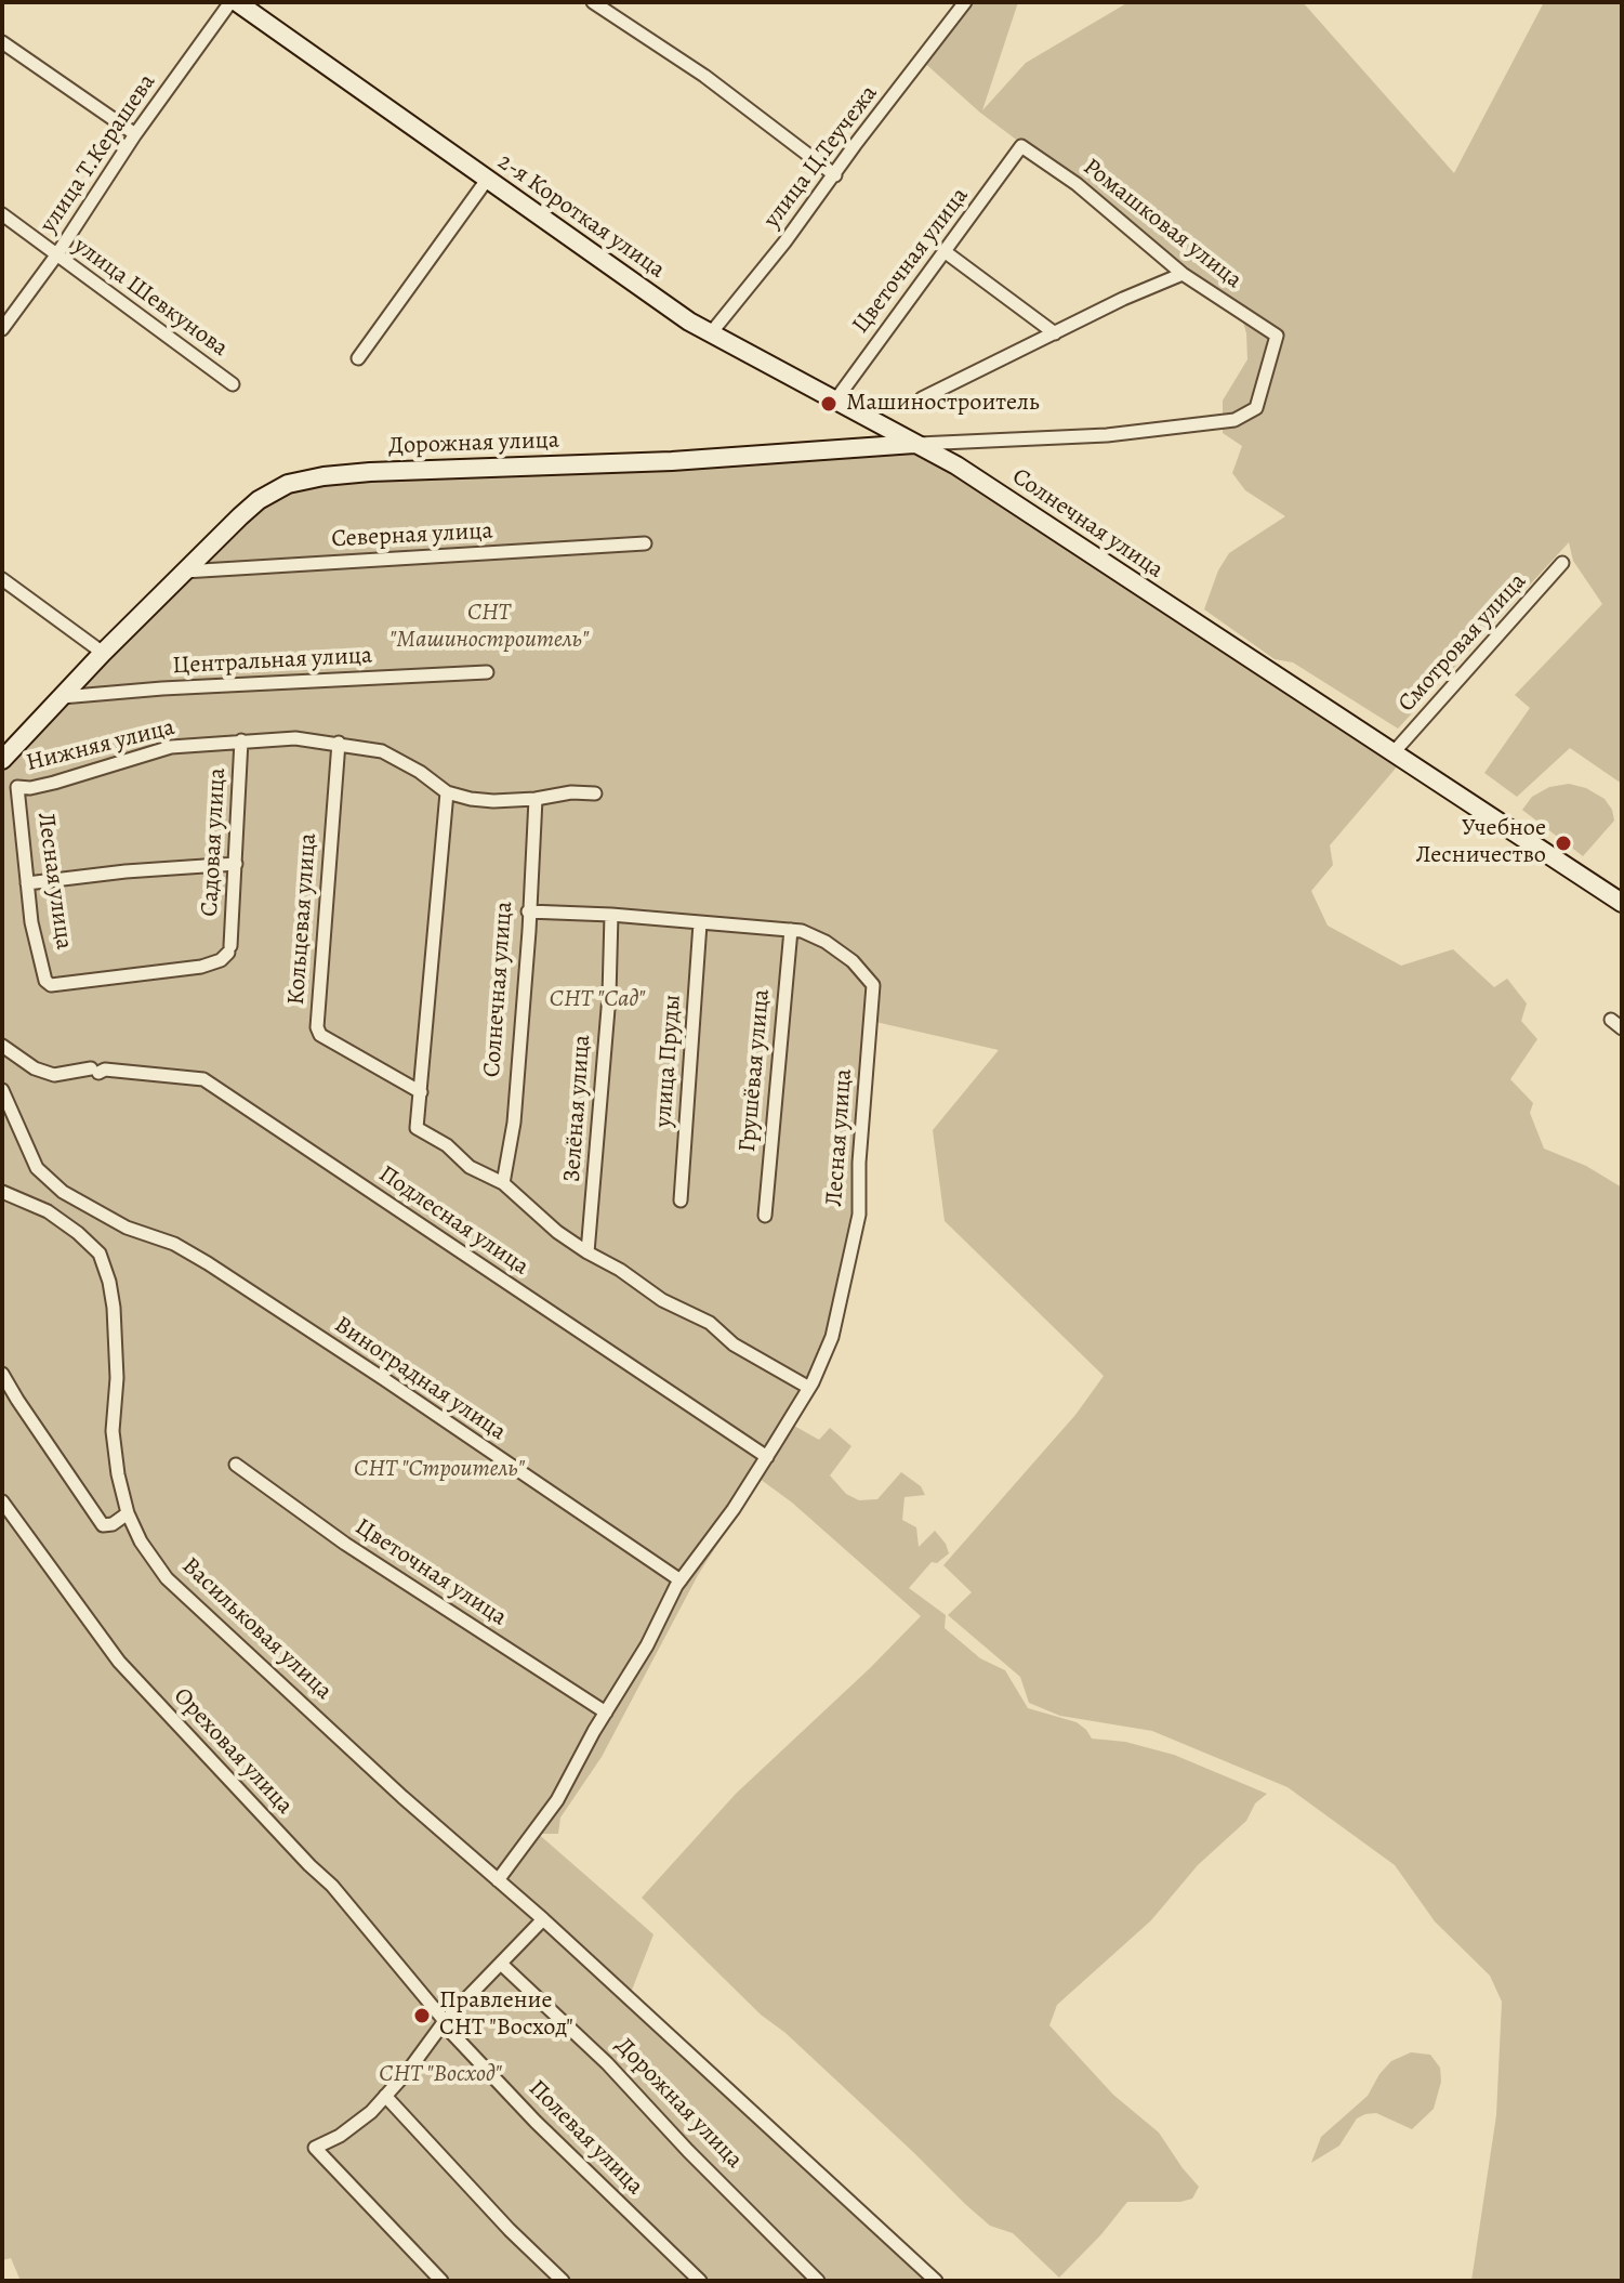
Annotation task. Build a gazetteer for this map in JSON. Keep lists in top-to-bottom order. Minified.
{"streets":{"street":["улица Т.Керашева","улица Ц.Теучежа","2-я Короткая улица","Ромашковая улица","Цветочная улица","улица Шевкунова","Дорожная улица","Солнечная улица","Северная улица","Смотровая улица","Центральная улица","Нижняя улица","Садовая улица","Лесная улица","Кольцевая улица","улица Пруды","Грушёвая улица","Зелёная улица","Подлесная улица","Виноградная улица","Васильковая улица","Ореховая улица","Полевая улица"]},"crossings":[["улица Т.Керашева","улица Шевкунова"],["улица Ц.Теучежа","2-я Короткая улица"],["2-я Короткая улица","Ромашковая улица"],["2-я Короткая улица","Цветочная улица"],["2-я Короткая улица","Дорожная улица"],["2-я Короткая улица","Солнечная улица"],["Ромашковая улица","Цветочная улица"],["Ромашковая улица","Дорожная улица"],["Ромашковая улица","Солнечная улица"],["Дорожная улица","Солнечная улица"],["Дорожная улица","Северная улица"],["Дорожная улица","Центральная улица"],["Солнечная улица","Смотровая улица"],["Солнечная улица","Нижняя улица"],["Нижняя улица","Садовая улица"],["Нижняя улица","Лесная улица"],["Нижняя улица","Кольцевая улица"],["Садовая улица","Лесная улица"],["Лесная улица","Грушёвая улица"],["Ореховая улица","Полевая улица"]],"parks":["СНТ \"Машиностроитель\"","СНТ \"Сад\"","СНТ \"Строитель\"","СНТ \"Восход\""],"places":["Машиностроитель","Учебное Лесничество","Правление СНТ \"Восход\""]}
